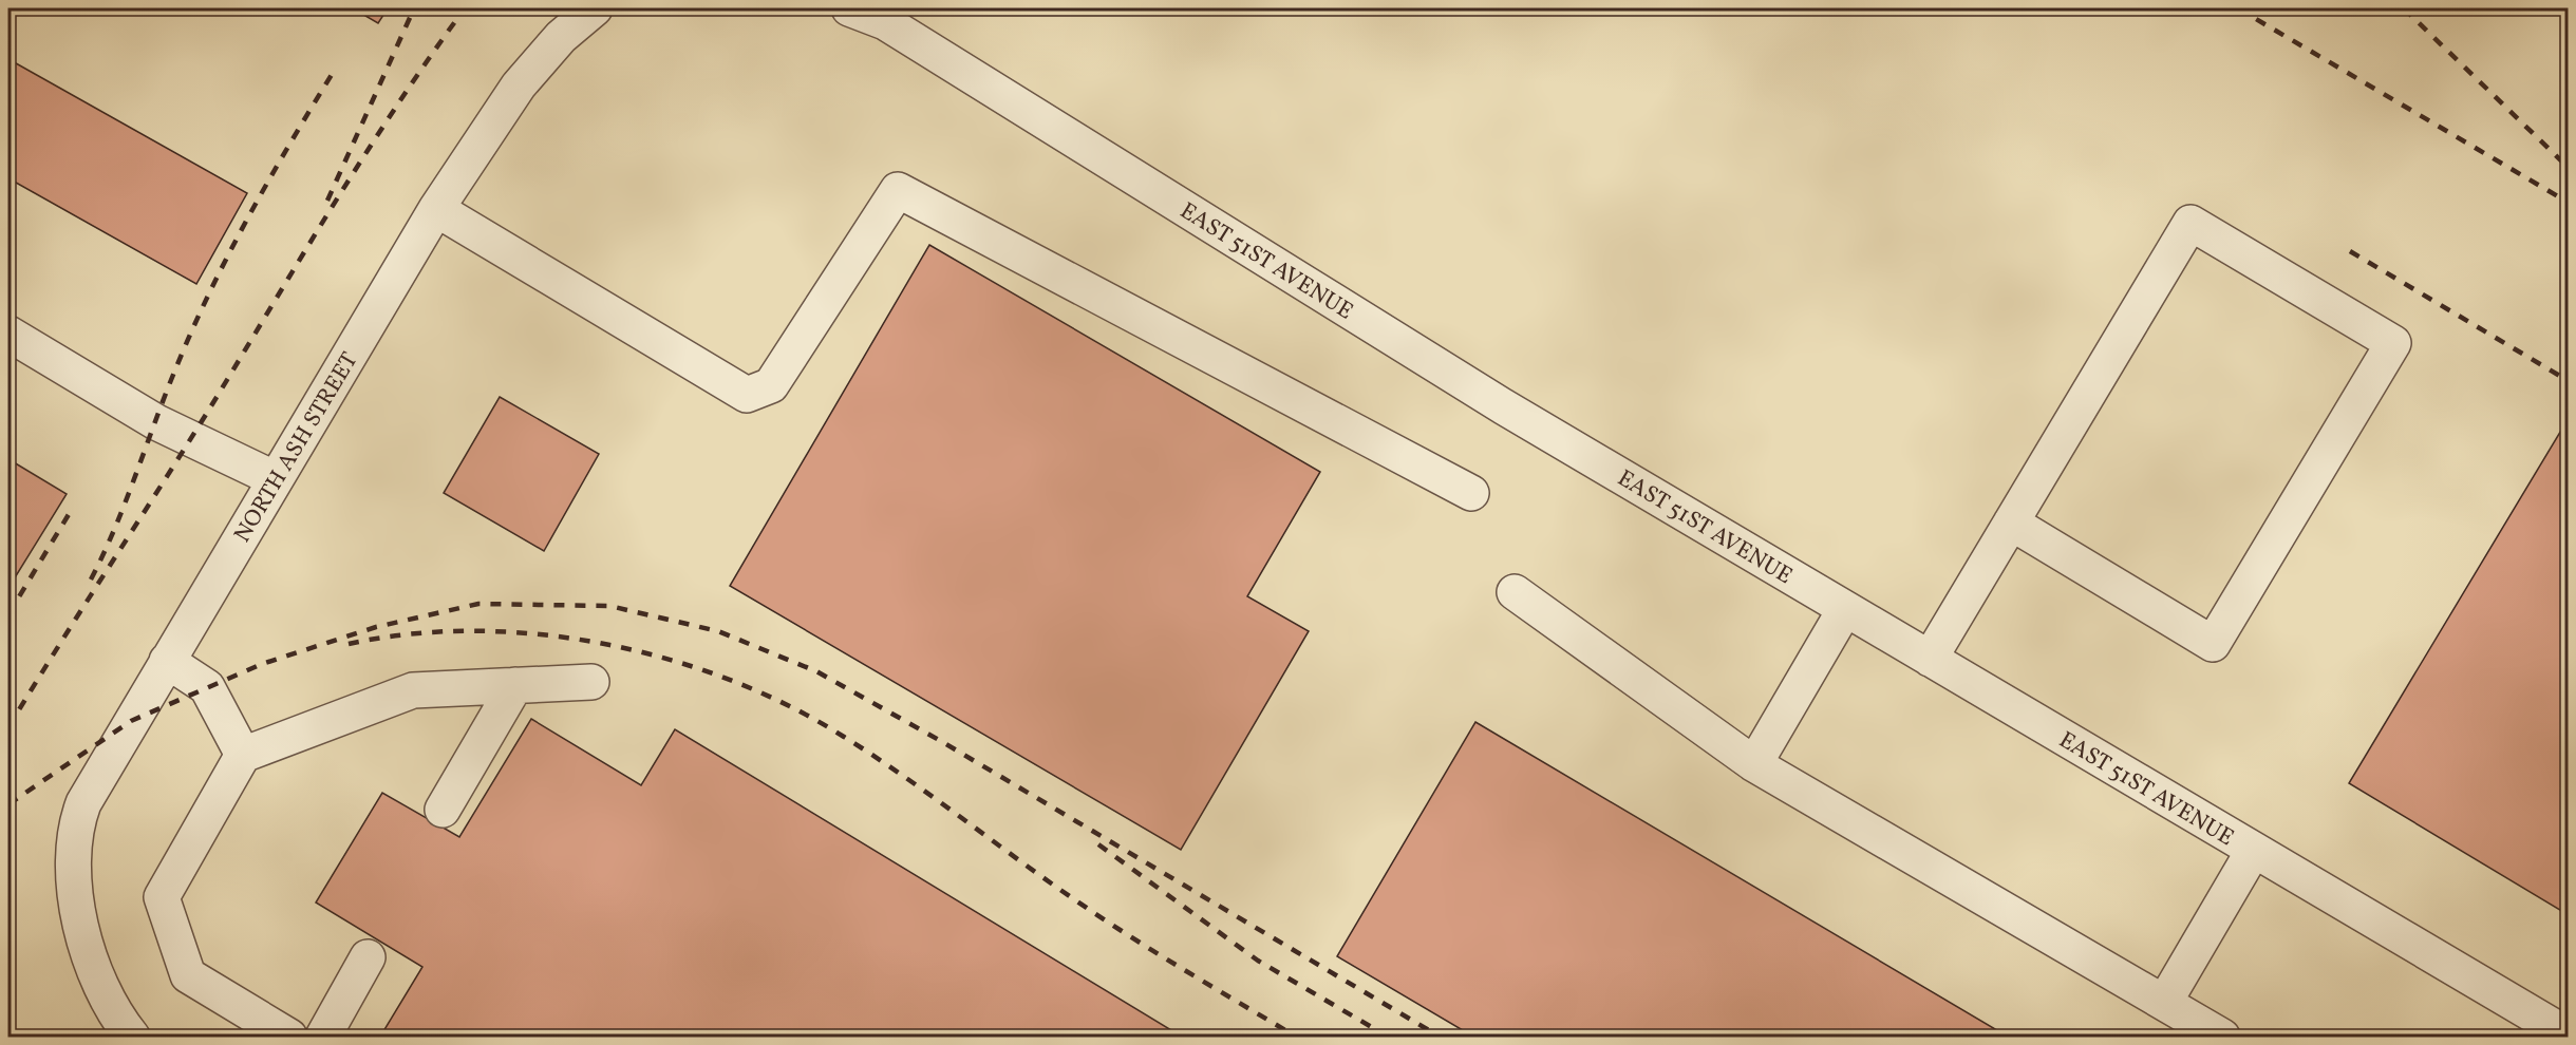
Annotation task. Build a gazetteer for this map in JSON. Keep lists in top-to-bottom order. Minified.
{"streets":{"street":["EAST 51ST AVENUE","NORTH ASH STREET"]}}
